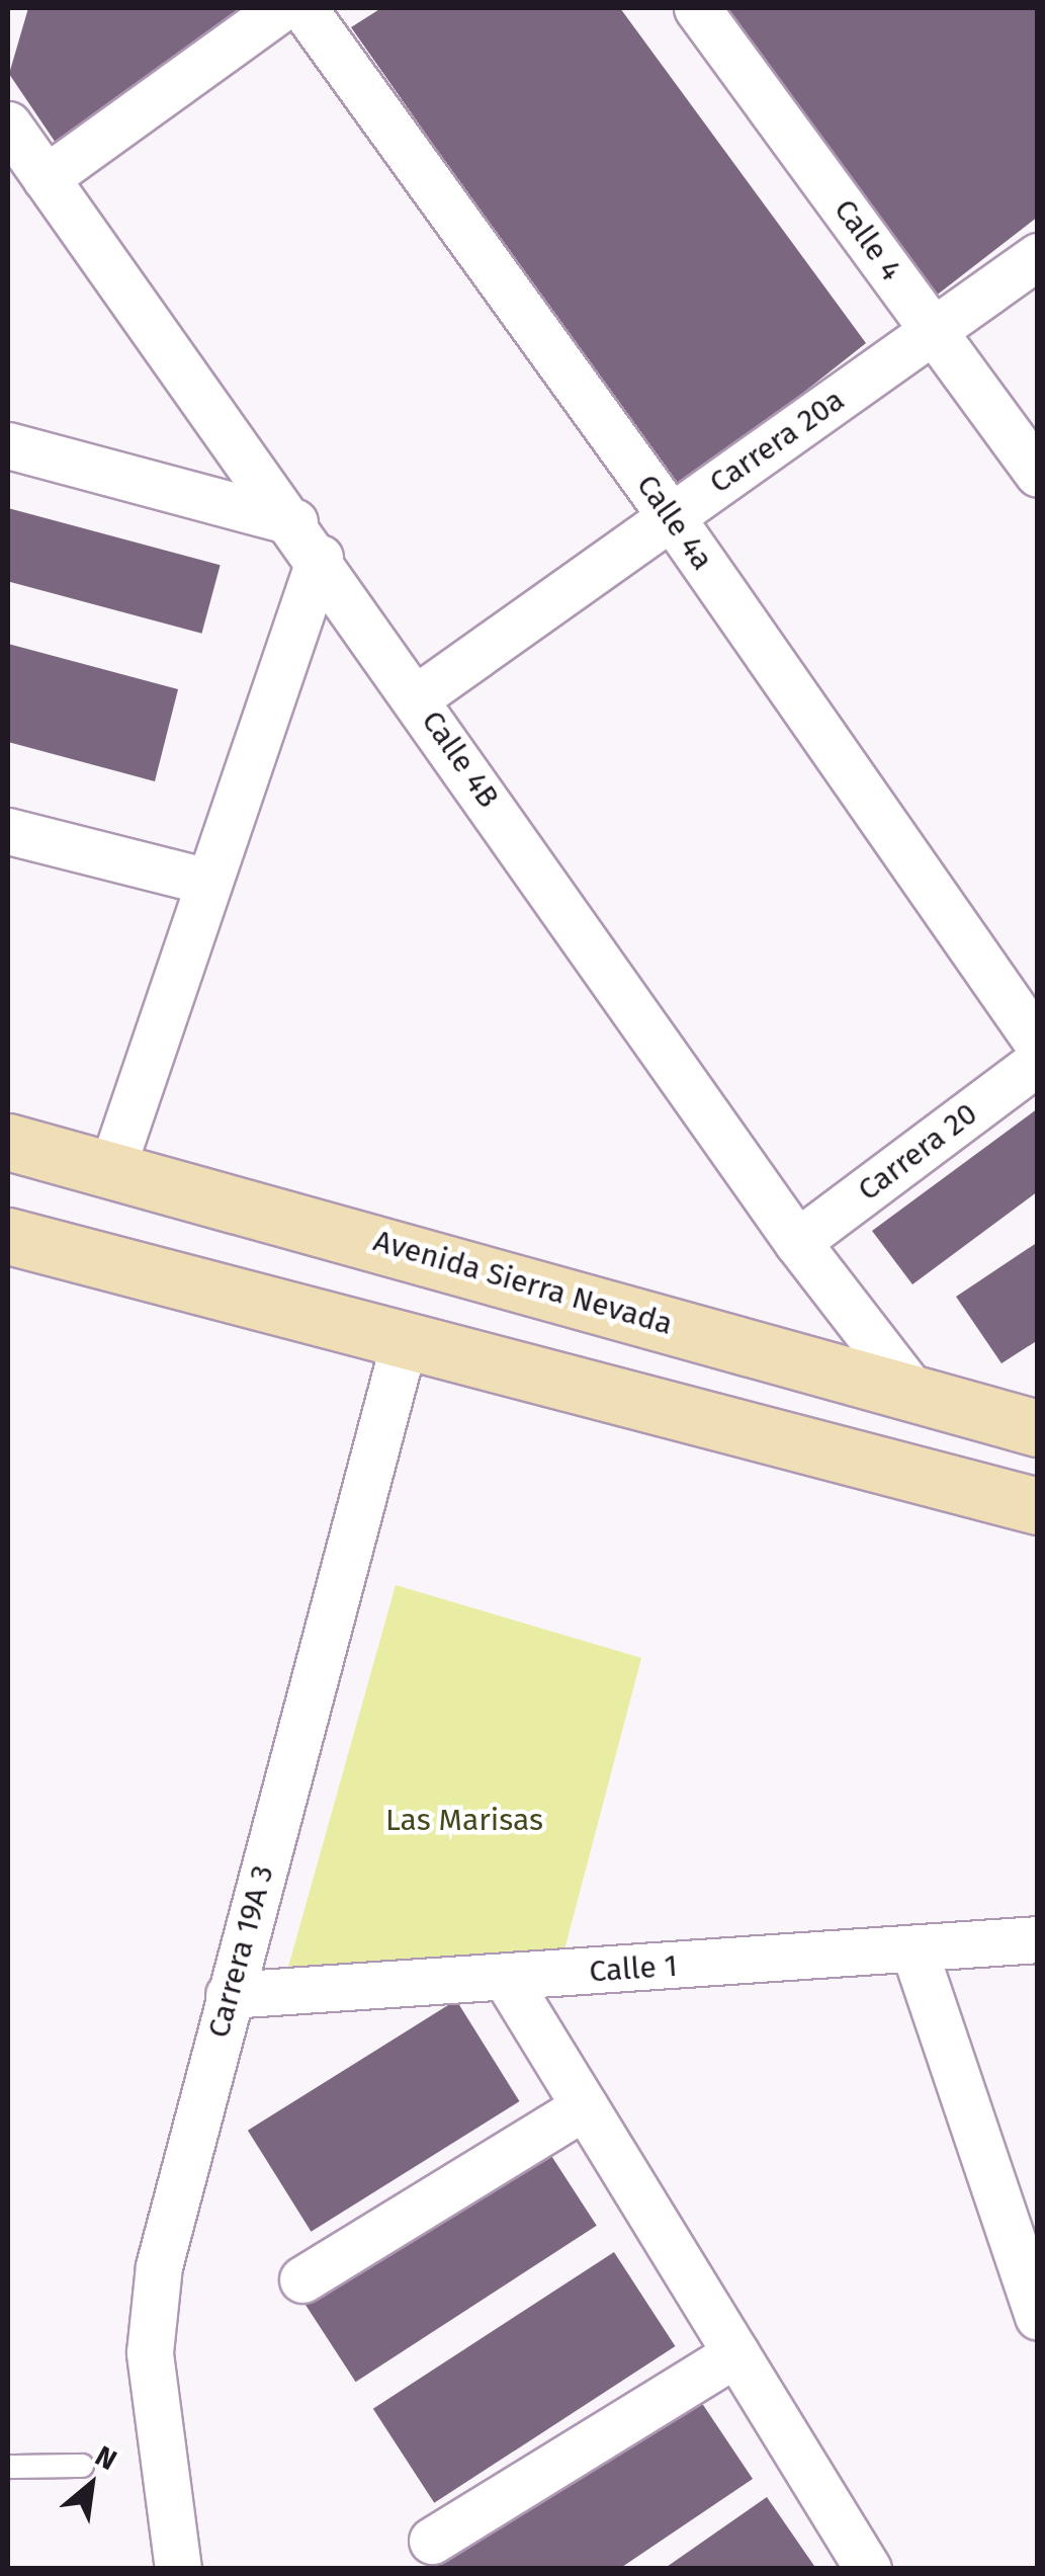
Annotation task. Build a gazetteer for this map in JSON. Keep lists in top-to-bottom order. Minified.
{"streets":{"main road":["Avenida Sierra Nevada"],"street":["Calle 4","Carrera 20a","Calle 4a","Calle 4B","Carrera 20","Carrera 19A 3","Calle 1"]},"crossings":[["Calle 4","Carrera 20a"],["Carrera 20a","Calle 4a"],["Carrera 20a","Calle 4B"],["Calle 4B","Carrera 20"],["Calle 4B","Avenida Sierra Nevada"],["Carrera 19A 3","Calle 1"]],"parks":["Las Marisas"],"north":"top right"}
